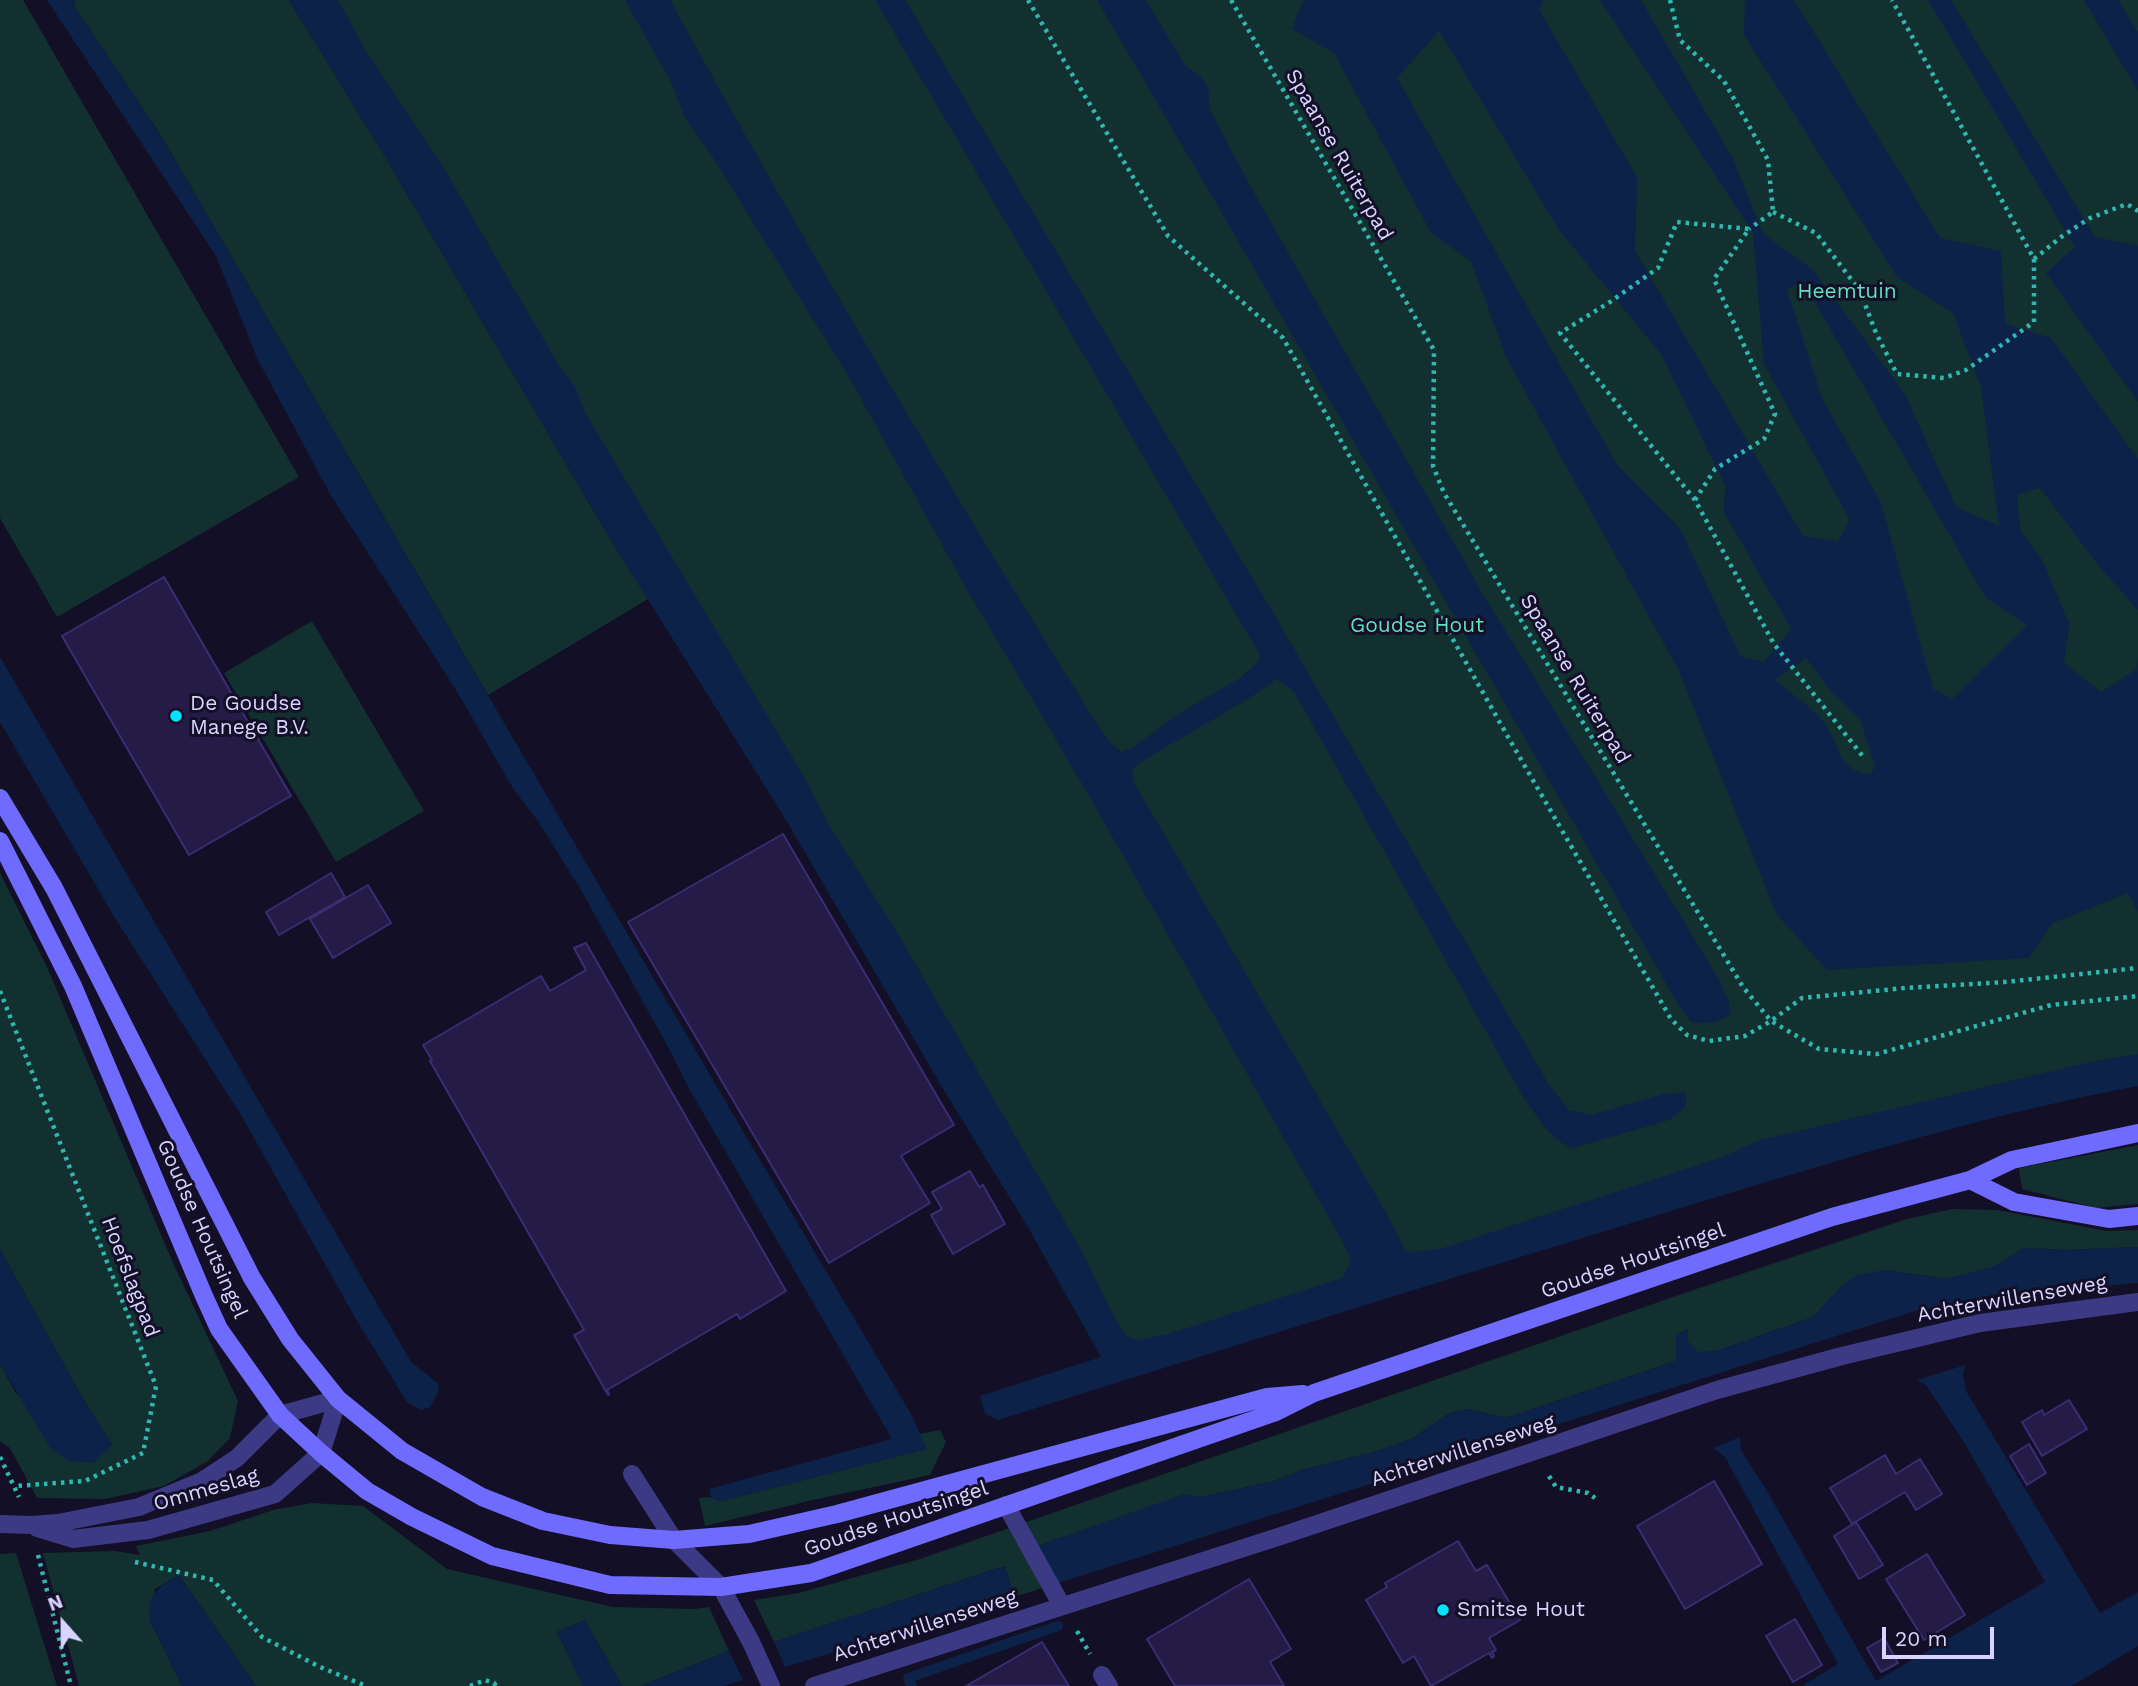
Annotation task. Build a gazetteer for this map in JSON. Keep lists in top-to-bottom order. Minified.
{"streets":{"main road":["Goudse Houtsingel"],"street":["Achterwillenseweg","Ommeslag"],"path":["Spaanse Ruiterpad","Hoefslagpad"]},"crossings":[["Goudse Houtsingel","Ommeslag"]],"parks":["Heemtuin","Goudse Hout"],"places":["De Goudse Manege B.V.","Smitse Hout"],"scale_bar":"20 m","north":"top"}
